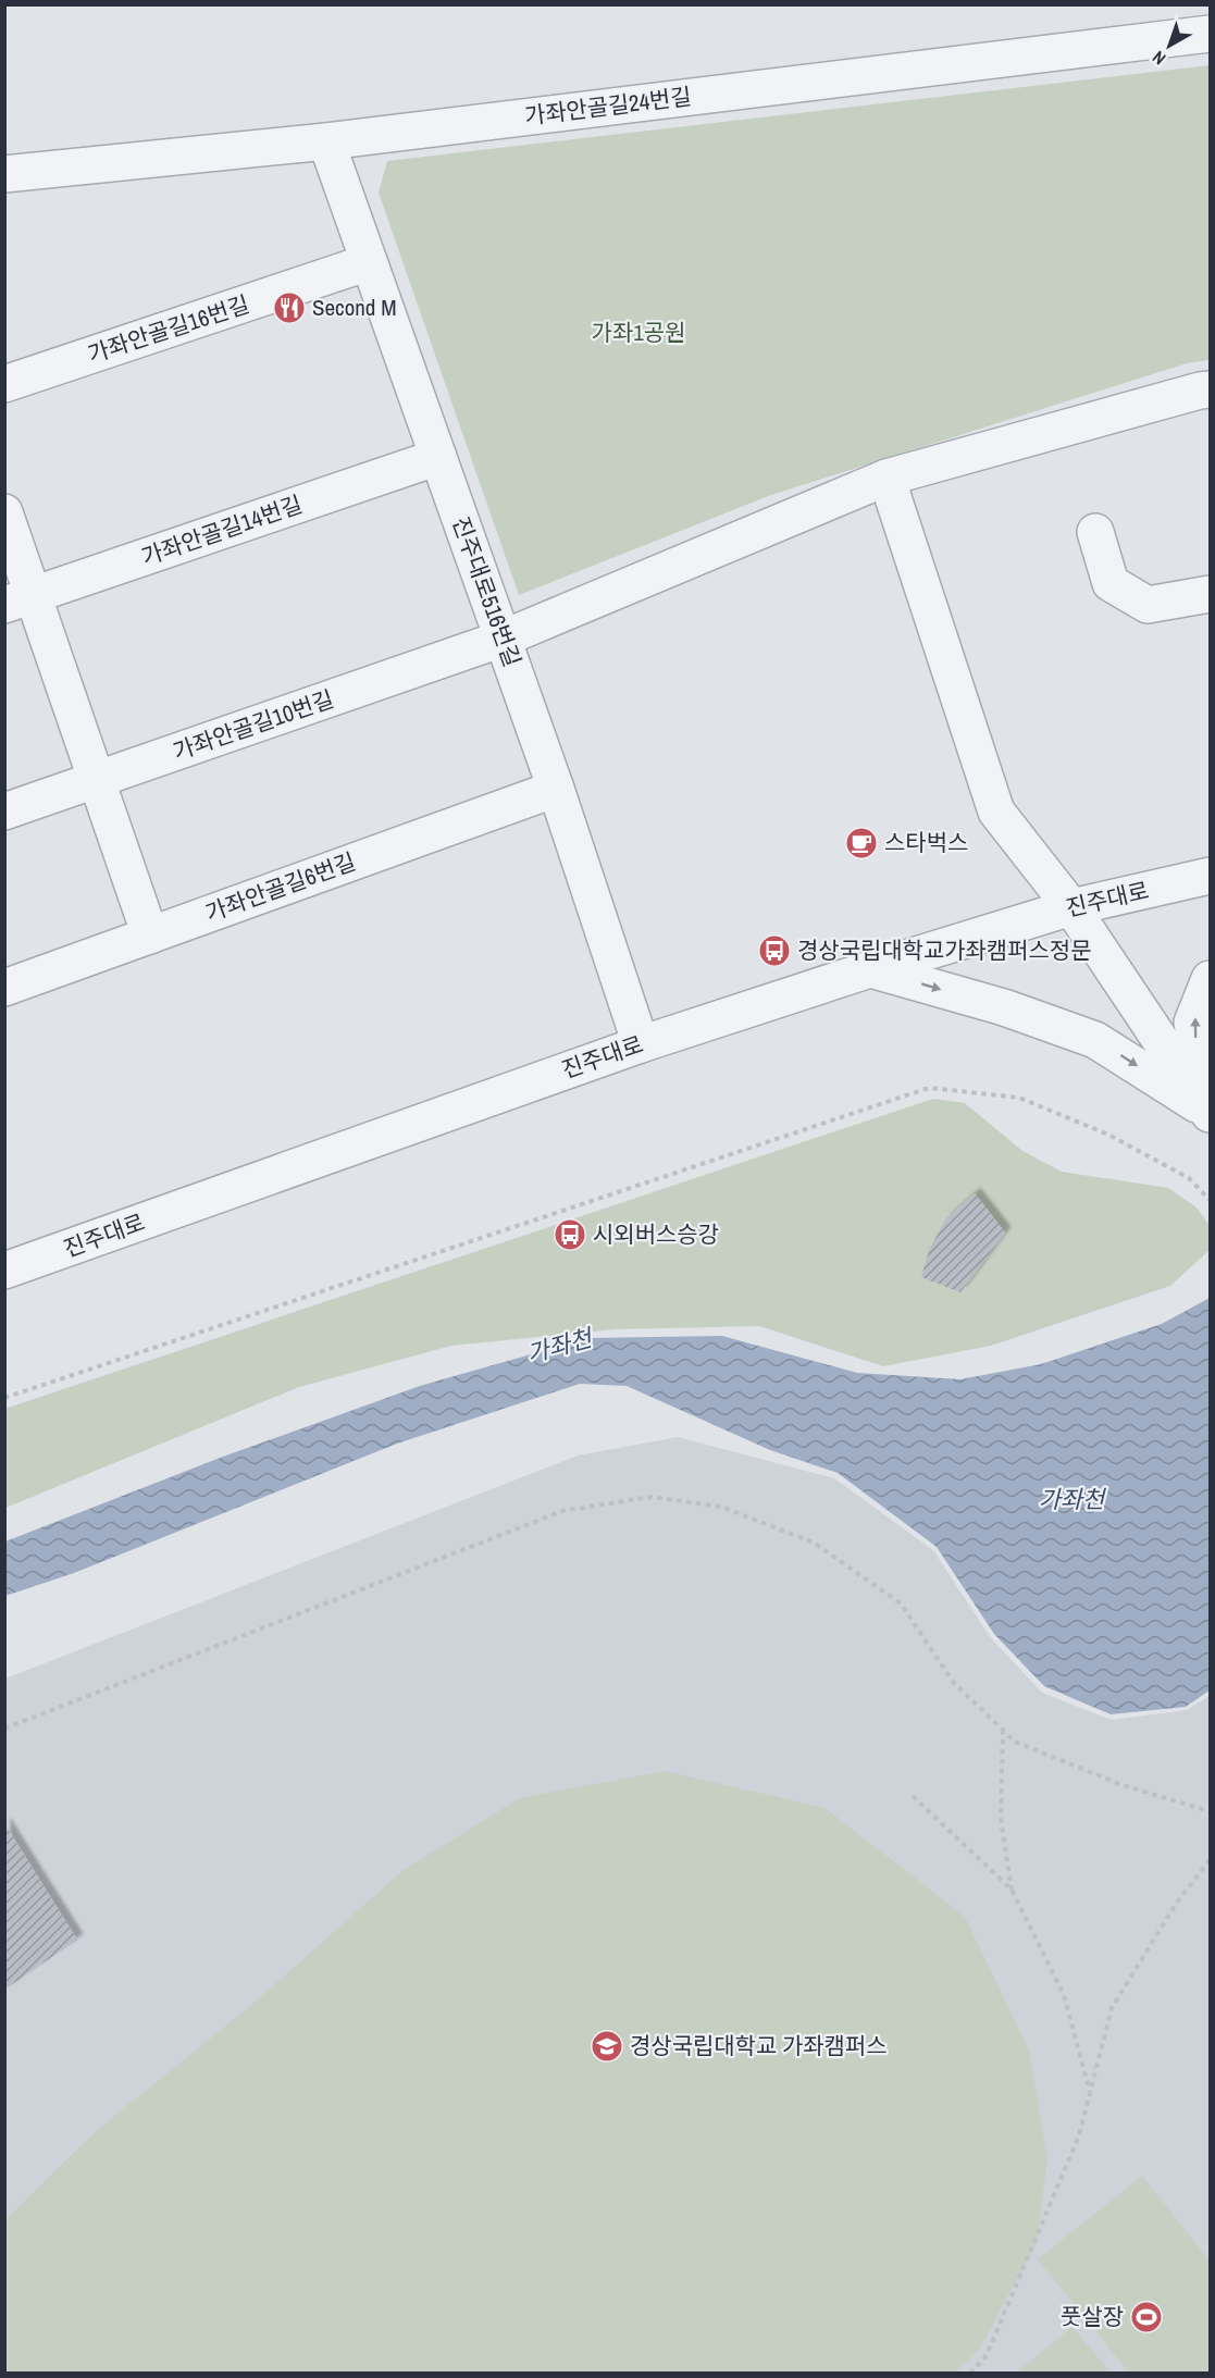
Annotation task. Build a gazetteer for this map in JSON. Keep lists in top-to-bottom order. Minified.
{"streets":{"street":["가좌안골길24번길","가좌안골길16번길","가좌안골길14번길","진주대로516번길","가좌안골길10번길","가좌안골길6번길","진주대로"]},"crossings":[["가좌안골길24번길","진주대로516번길"],["가좌안골길16번길","진주대로516번길"],["가좌안골길14번길","진주대로516번길"],["진주대로516번길","가좌안골길10번길"],["진주대로516번길","가좌안골길6번길"],["진주대로516번길","진주대로"]],"water":["가좌천"],"parks":["가좌1공원"],"places":{"restaurant":["Second M"],"cafe":["스타벅스"],"bus stop":["경상국립대학교가좌캠퍼스정문","시외버스승강"],"school or university":["경상국립대학교 가좌캠퍼스"],"sports":["풋살장"]},"north":"bottom left"}
